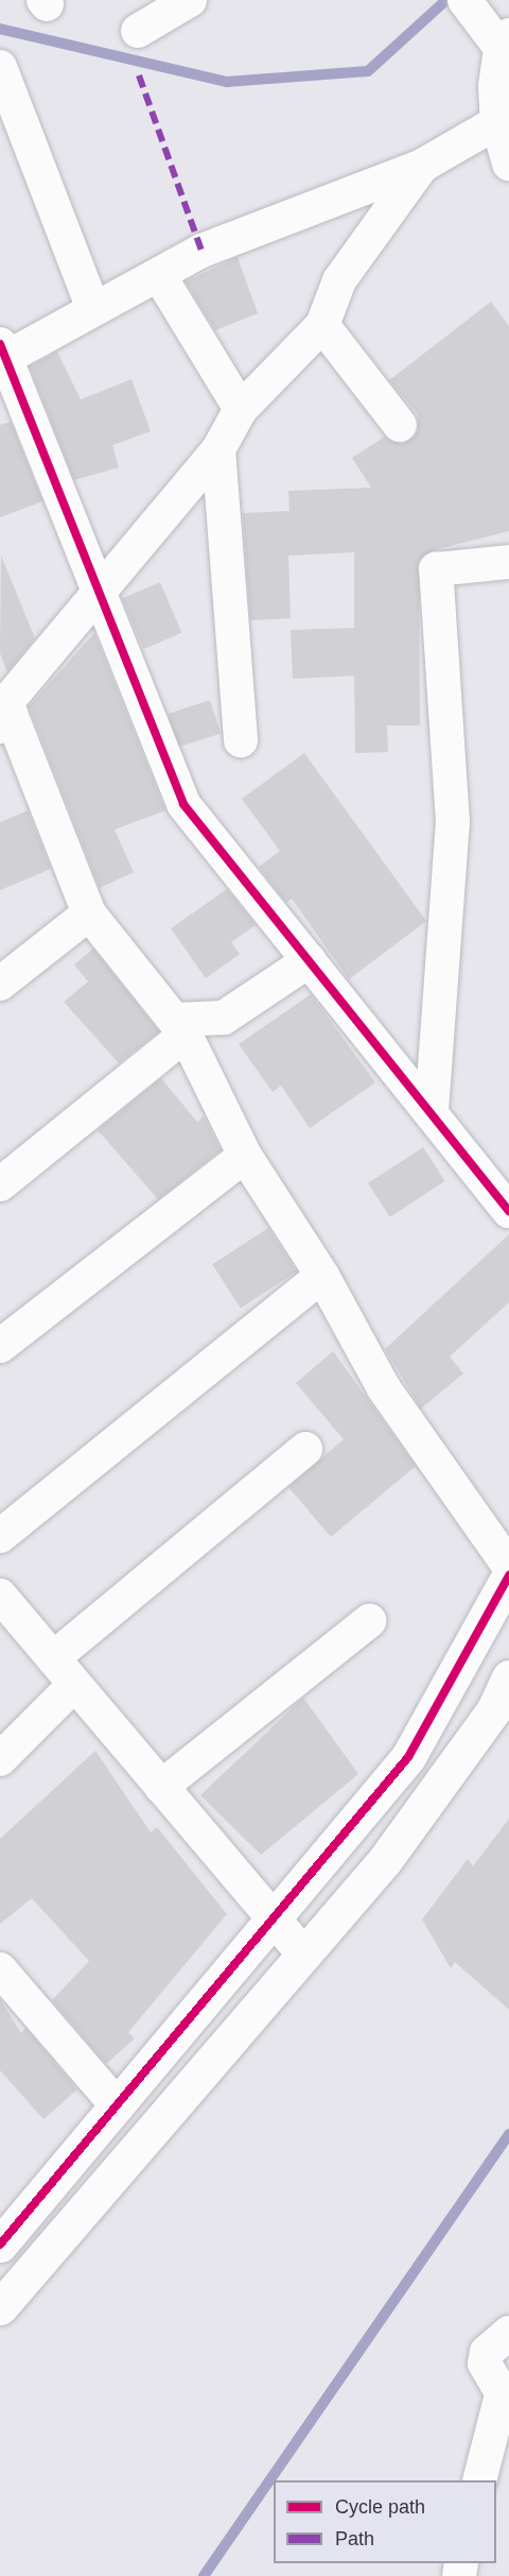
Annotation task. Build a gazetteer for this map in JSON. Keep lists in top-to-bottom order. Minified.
{"legend":["Cycle path","Path"]}
